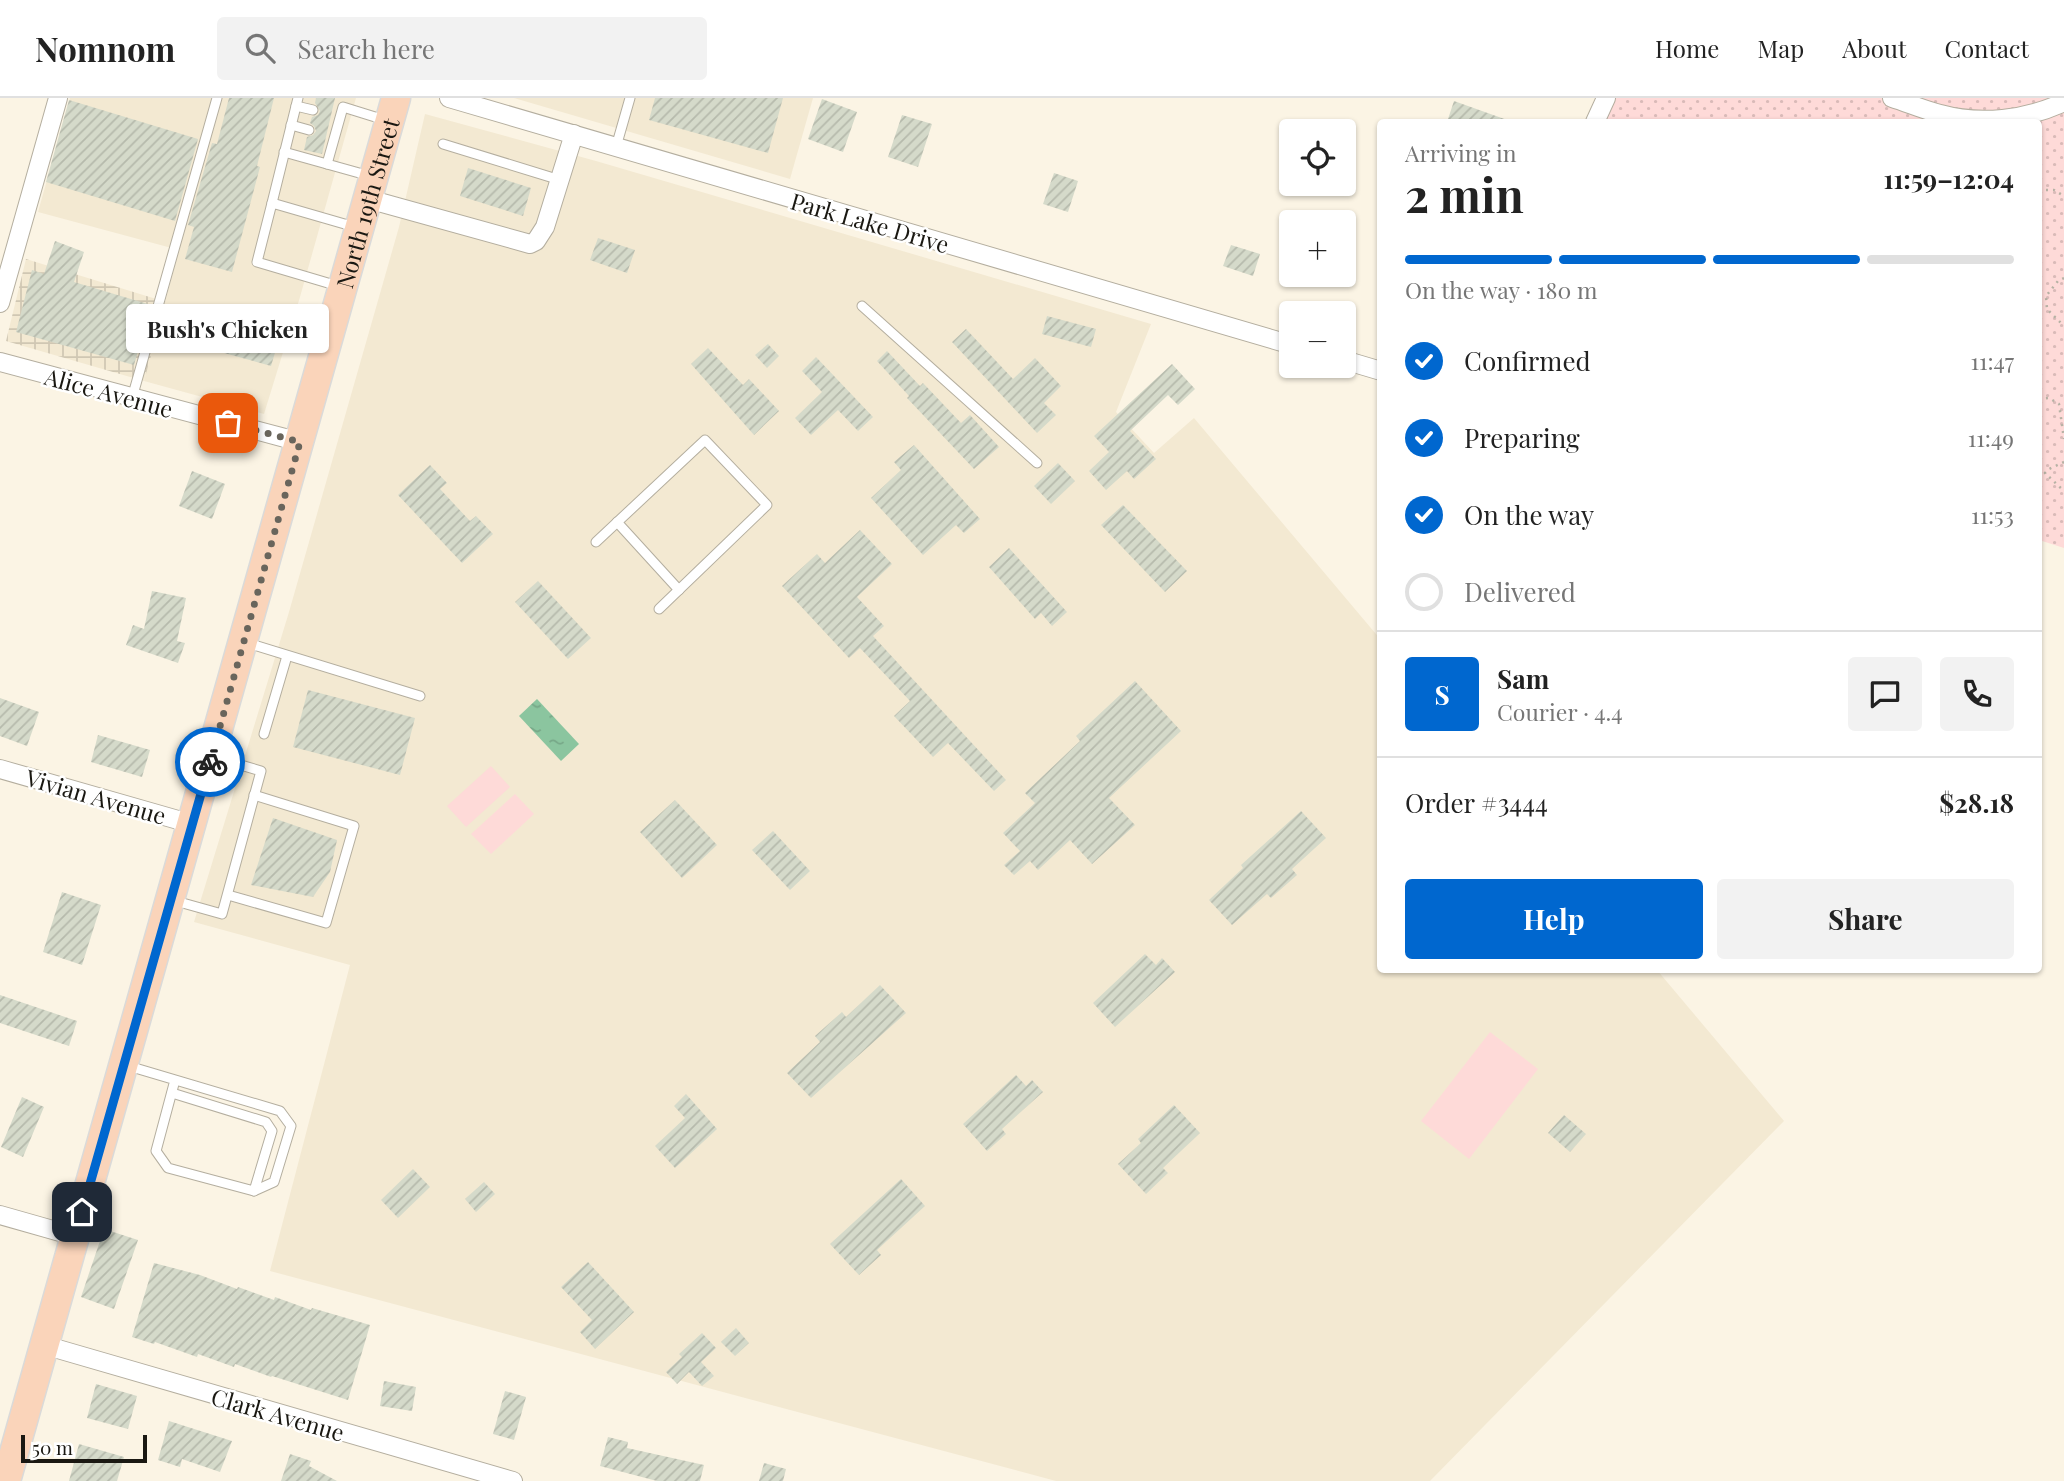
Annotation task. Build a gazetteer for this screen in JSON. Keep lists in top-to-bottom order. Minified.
{"streets":{"main road":["North 19th Street"],"street":["Park Lake Drive","Alice Avenue","Vivian Avenue","Clark Avenue"]},"crossings":[["North 19th Street","Alice Avenue"],["North 19th Street","Vivian Avenue"],["North 19th Street","Clark Avenue"]],"places":["Bush's Chicken"],"scale_bar":"50 m","page":{"header":"Nomnom","search":"Search here","nav":["Home","Map","About","Contact"],"map_buttons":["+","−"],"heading":["2 min","Arriving in","11:59–12:04"],"panel":["Sam","Courier · 4.4","Order #3444","$28.18"],"bar":"On the way · 180 m","bubble":"Bush's Chicken","list":[["Confirmed","11:47"],["Preparing","11:49"],["On the way","11:53"],"Delivered"],"round":"S","buttons":["Help","Share"],"scale":"50 m"}}
